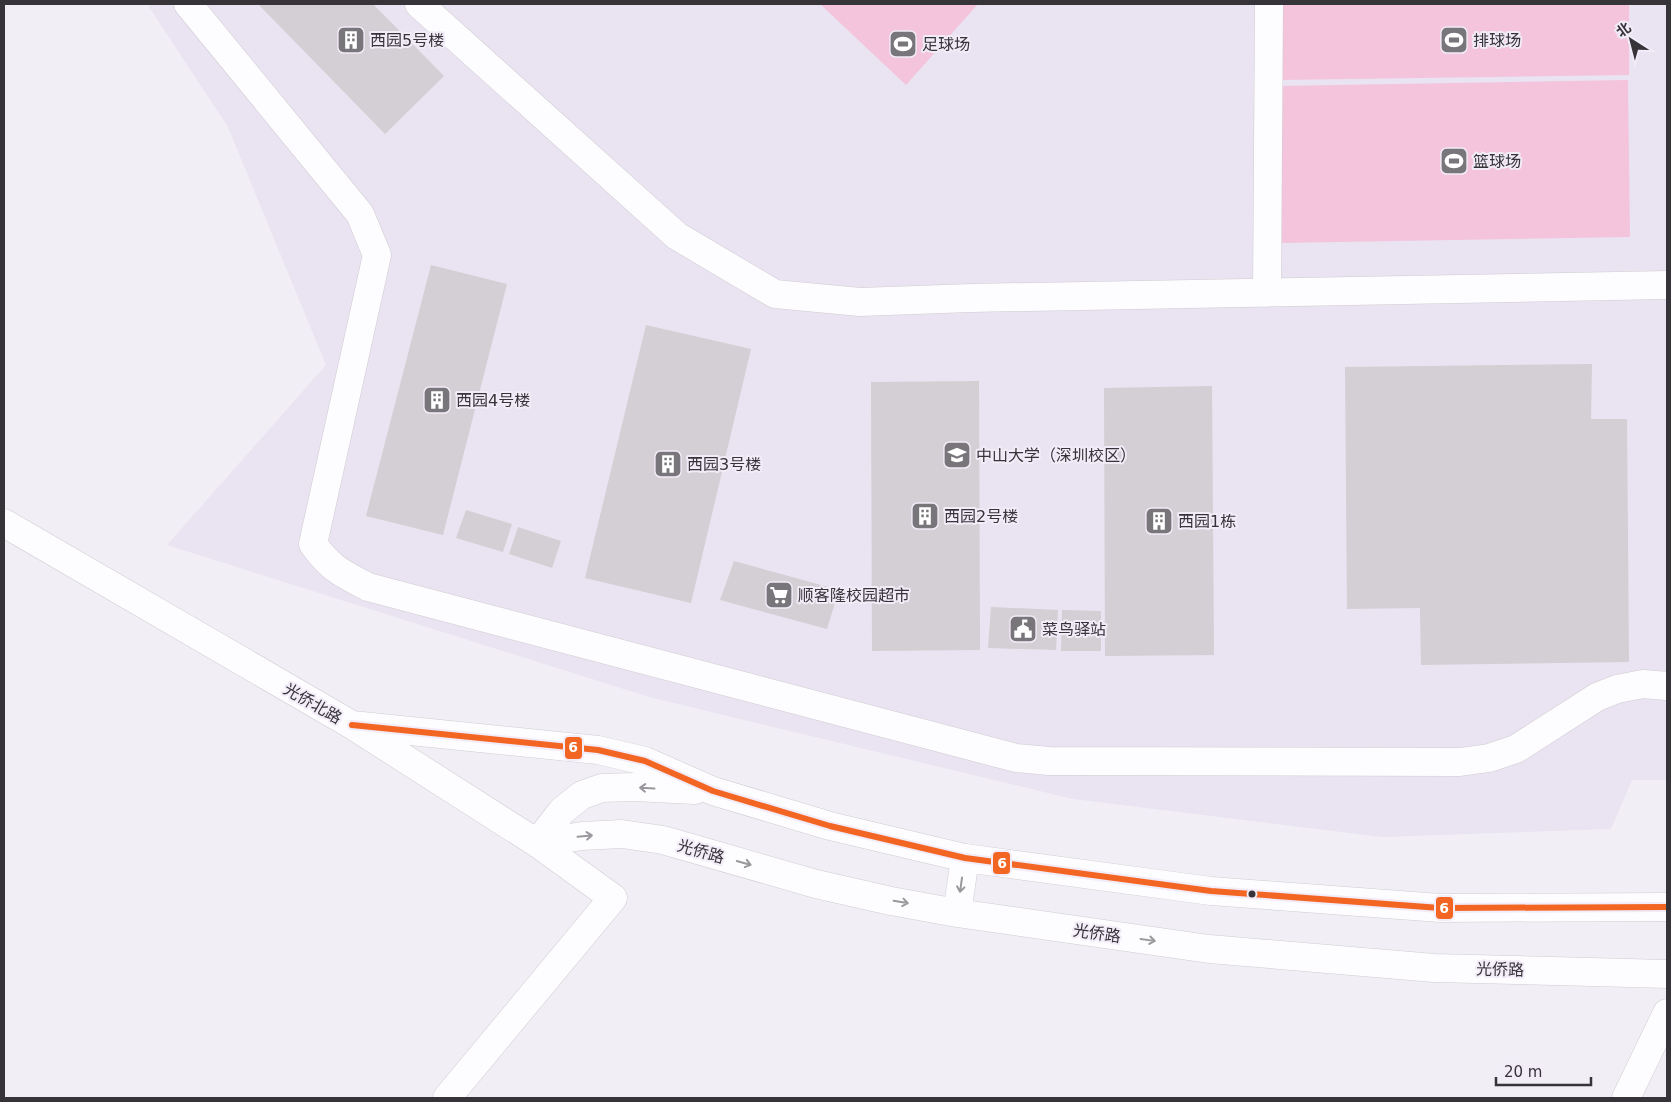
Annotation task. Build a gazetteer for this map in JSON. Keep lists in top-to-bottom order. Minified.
{"streets":{"street":["光侨北路","光侨路"]},"crossings":[["光侨北路","光侨路"]],"places":{"building":["西园5号楼","西园4号楼","西园3号楼","西园2号楼","西园1栋"],"sports":["排球场","足球场","篮球场"],"school or university":["中山大学（深圳校区）"],"supermarket":["顺客隆校园超市"],"public building":["菜鸟驿站"]},"lines":["transit line 6"],"scale_bar":"20 m","north":"top left"}
